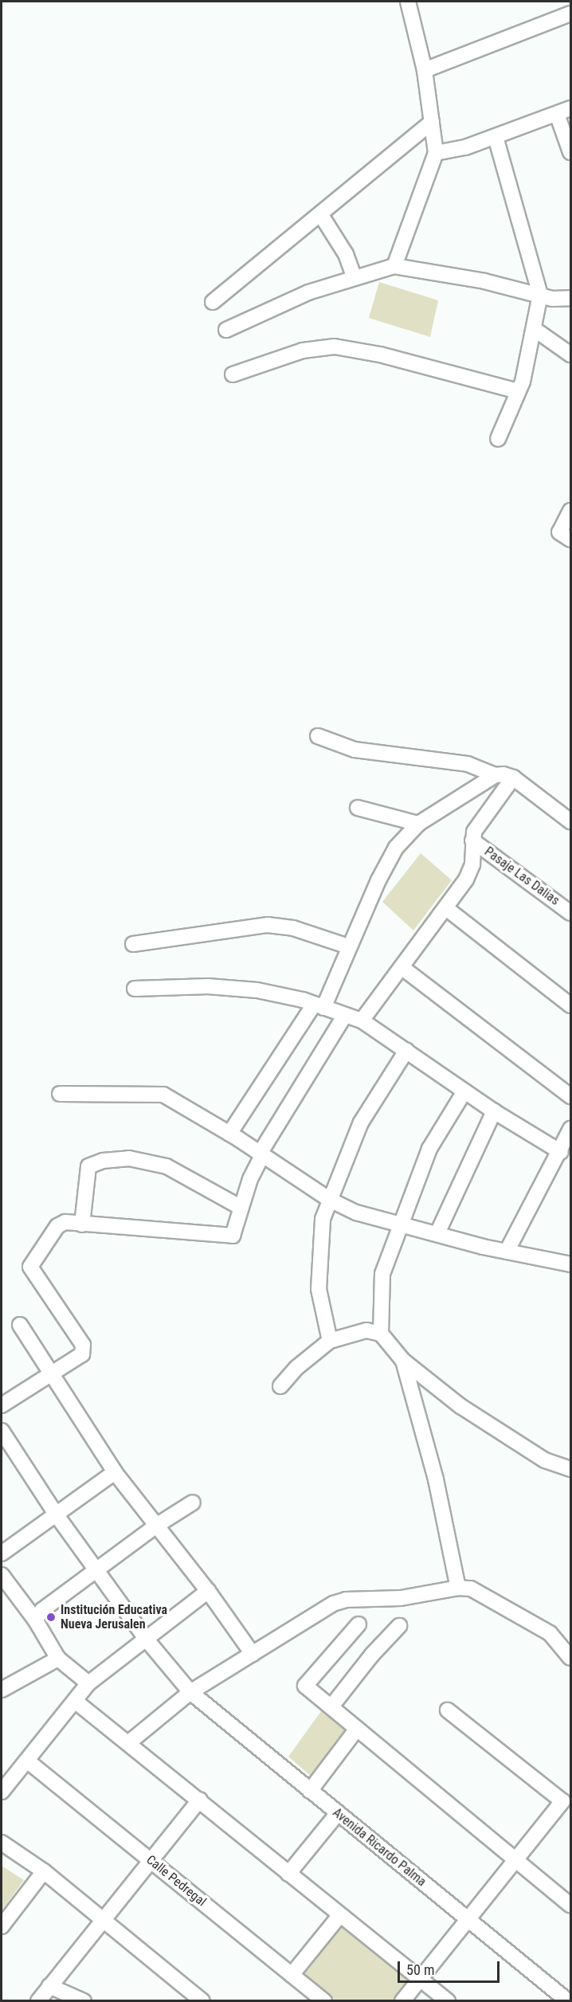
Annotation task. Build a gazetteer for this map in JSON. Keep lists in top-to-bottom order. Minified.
{"streets":{"street":["Pasaje Las Dalias","Avenida Ricardo Palma","Calle Pedregal"]},"places":["Institución Educativa Nueva Jerusalen"],"scale_bar":"50 m"}
